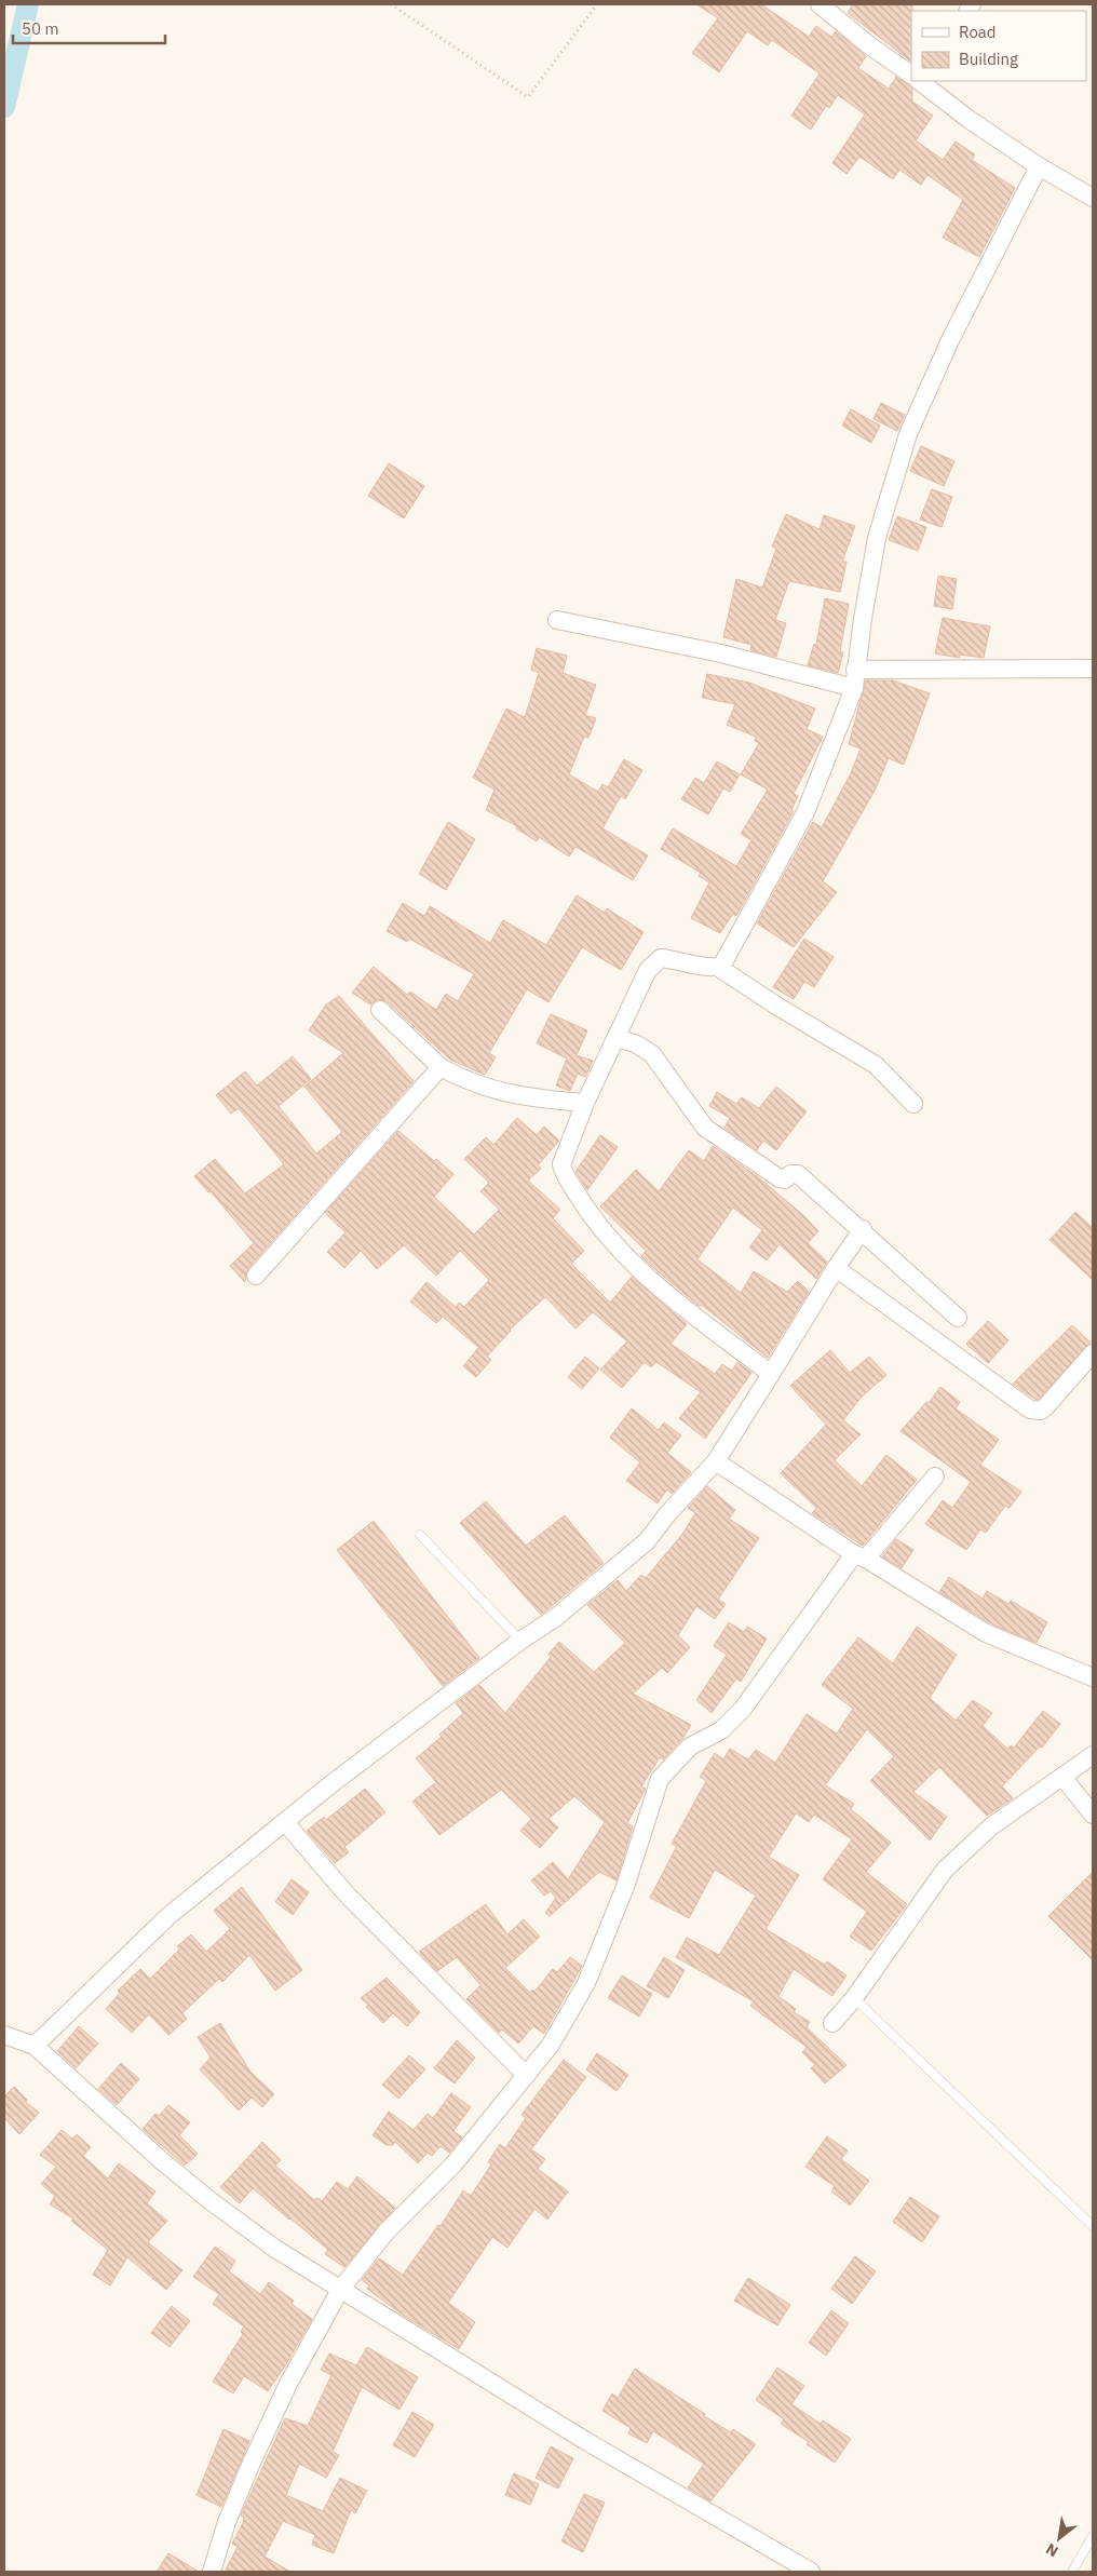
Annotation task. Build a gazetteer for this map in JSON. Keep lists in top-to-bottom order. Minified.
{"legend":["Road","Building"],"scale_bar":"50 m","north":"bottom left"}
